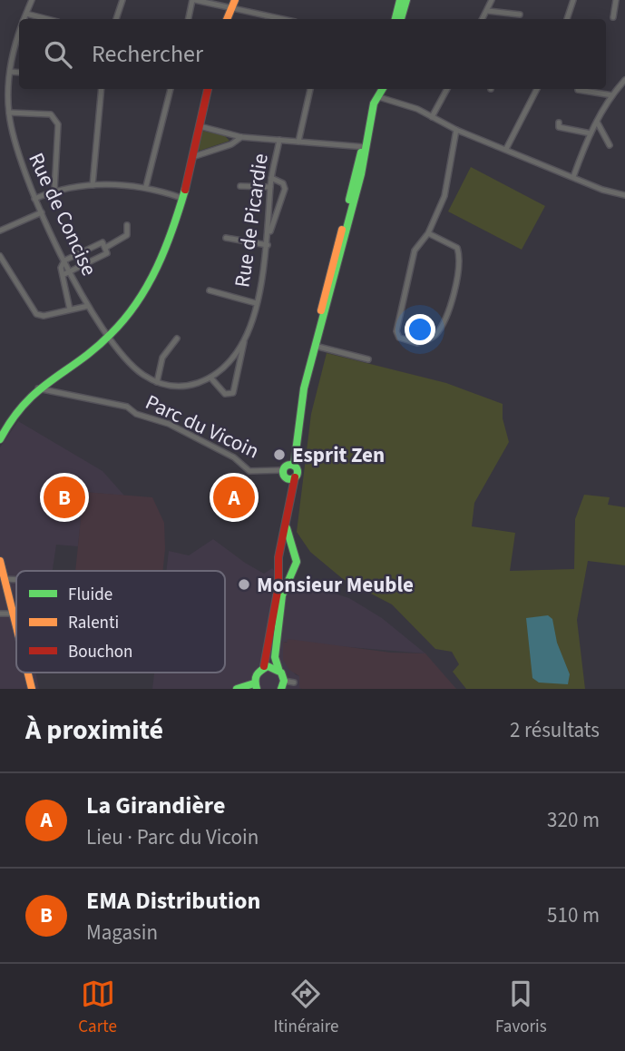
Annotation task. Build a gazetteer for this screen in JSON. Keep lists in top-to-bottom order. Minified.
{"streets":{"street":["Rue de Concise","Rue de Picardie","Parc du Vicoin"]},"places":["Esprit Zen","Monsieur Meuble"],"legend":["Fluide","Ralenti","Bouchon"],"page":{"search":"Rechercher","pins":["A","B"],"heading":["À proximité","2 résultats"],"list":[{"mark":"A","name":"La Girandière","note":"Lieu · Parc du Vicoin","value":"320 m"},{"mark":"B","name":"EMA Distribution","note":"Magasin","value":"510 m"}],"nav":["Carte","Itinéraire","Favoris"]}}
